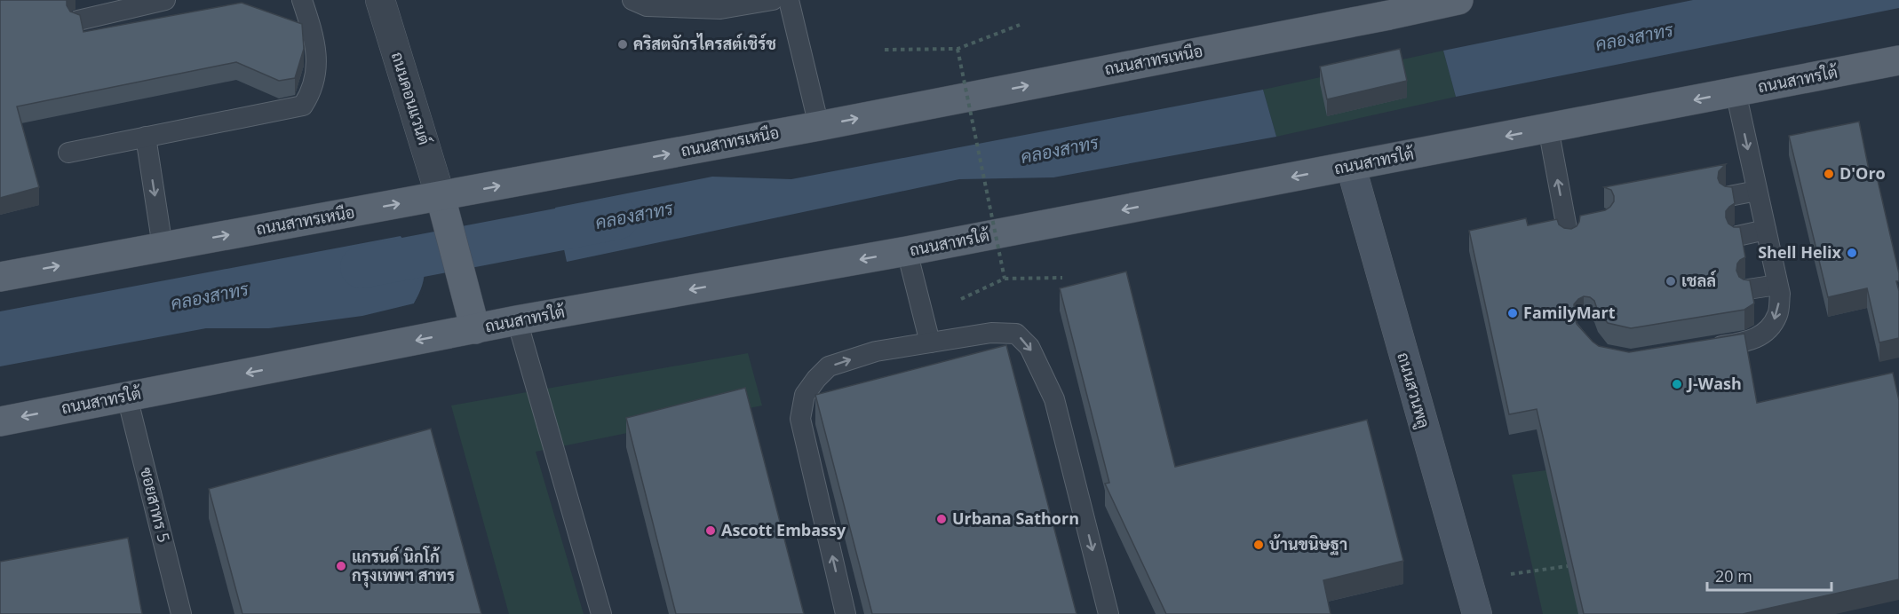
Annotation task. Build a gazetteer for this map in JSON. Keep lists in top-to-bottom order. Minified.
{"streets":{"main road":["ถนนสาทรเหนือ","ถนนสาทรใต้","ถนนสวนพลู"],"street":["ถนนคอนแวนต์"],"lane":["ซอยสาทร 5"]},"crossings":[["ถนนสาทรเหนือ","ถนนคอนแวนต์"],["ถนนสาทรใต้","ถนนสวนพลู"],["ถนนสาทรใต้","ซอยสาทร 5"]],"one_way":["ถนนสาทรเหนือ","ถนนสาทรใต้"],"water":["คลองสาทร"],"places":["คริสตจักรไครสต์เชิร์ช","D'Oro","Shell Helix","เชลล์","FamilyMart","J-Wash","Urbana Sathorn","Ascott Embassy","บ้านขนิษฐา","แกรนด์ นิกโก้ กรุงเทพฯ สาทร"],"scale_bar":"20 m"}
